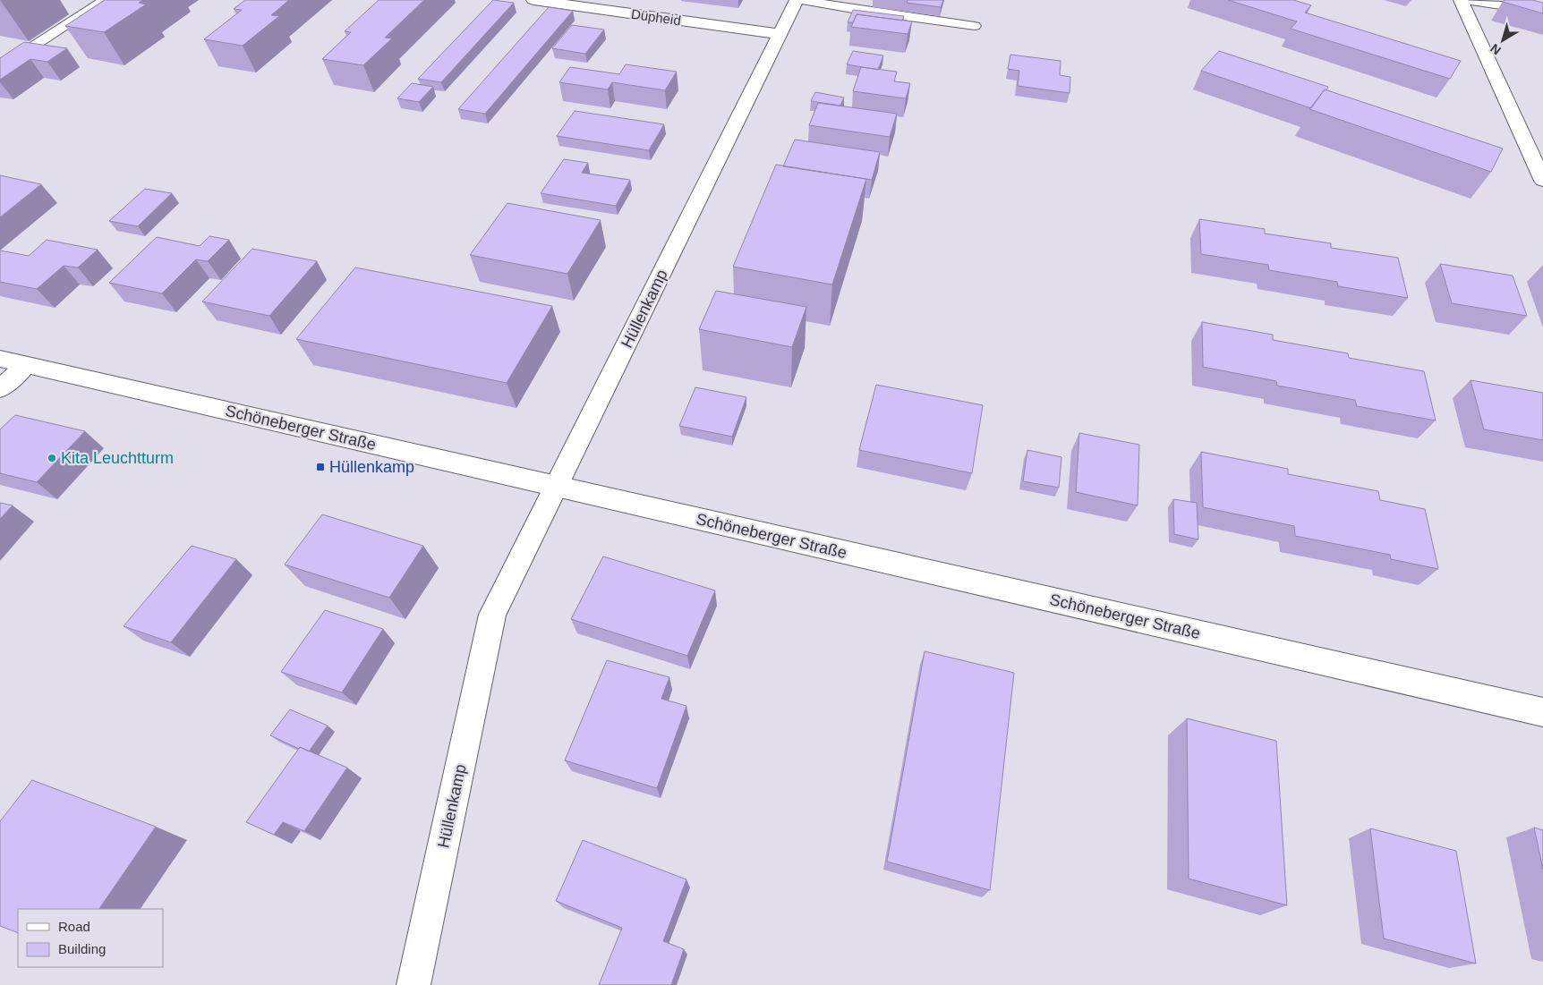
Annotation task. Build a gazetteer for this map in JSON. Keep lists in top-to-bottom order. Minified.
{"streets":{"street":["Düpheid","Hüllenkamp","Schöneberger Straße"]},"crossings":[["Düpheid","Hüllenkamp"],["Hüllenkamp","Schöneberger Straße"]],"places":{"other":["Kita Leuchtturm"],"transit":["Hüllenkamp"]},"legend":["Road","Building"],"north":"bottom left"}
